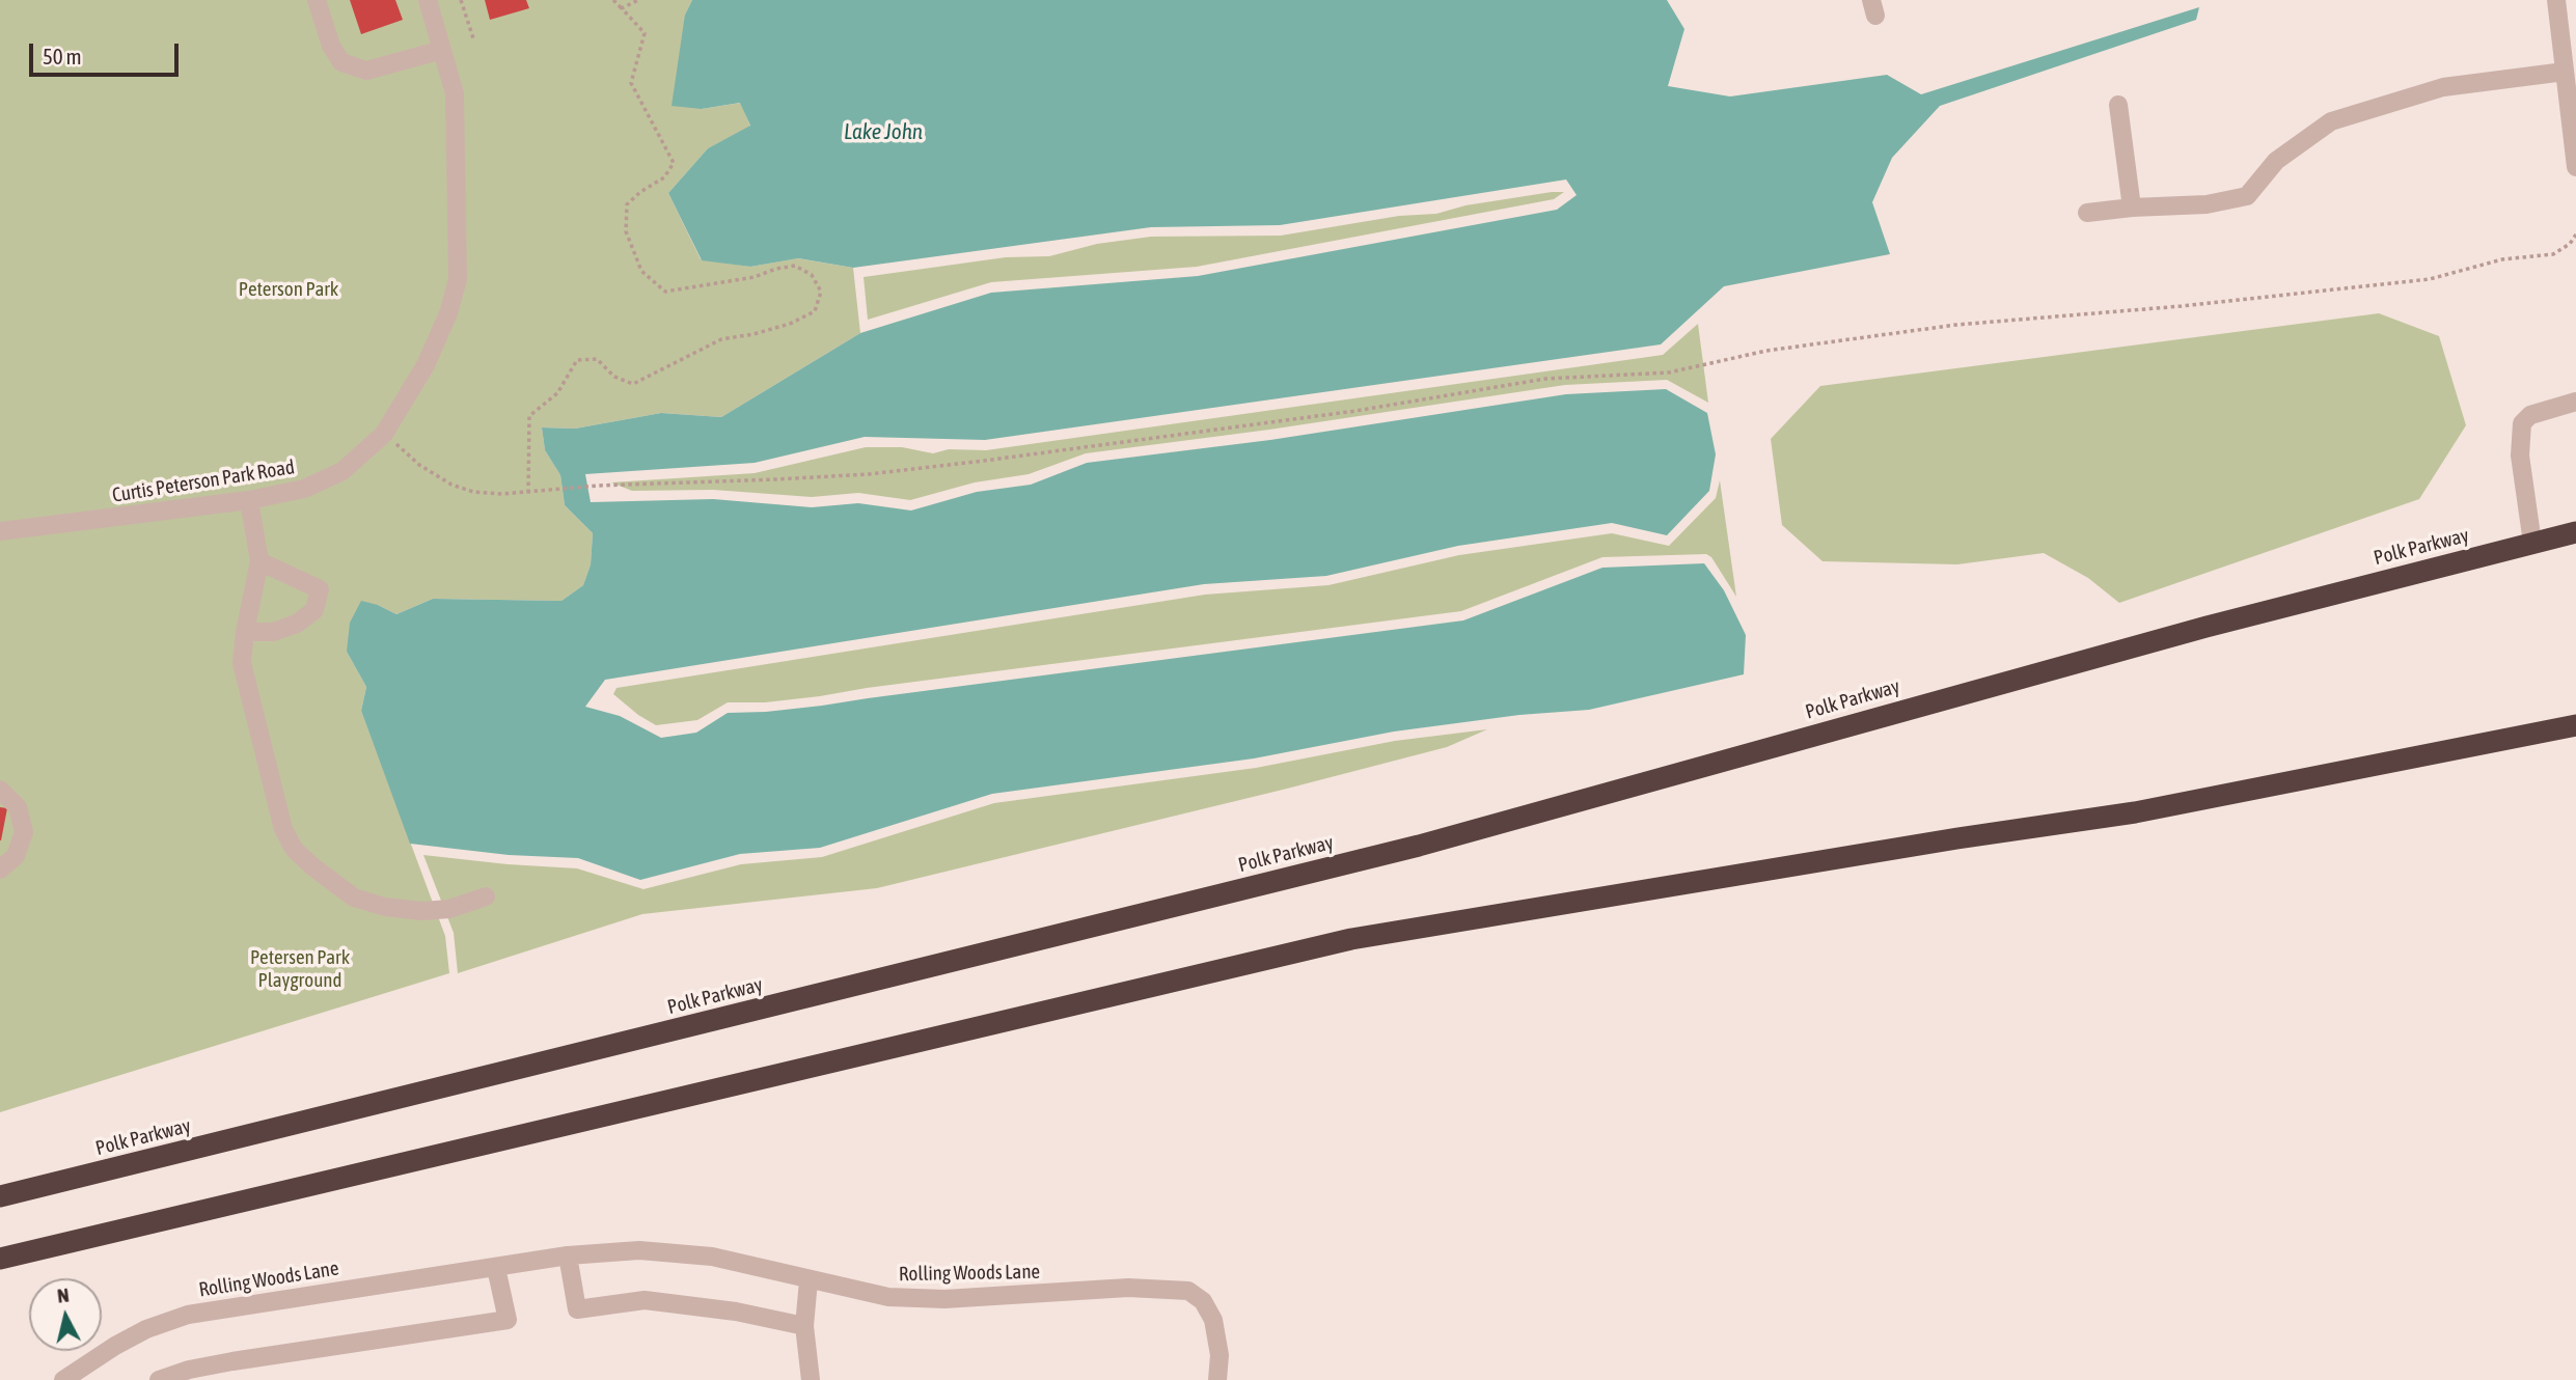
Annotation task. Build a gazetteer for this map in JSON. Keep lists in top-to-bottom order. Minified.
{"streets":{"highway":["Polk Parkway"],"street":["Curtis Peterson Park Road","Rolling Woods Lane"]},"water":["Lake John"],"parks":["Peterson Park","Petersen Park Playground"],"scale_bar":"50 m","north":"top"}
